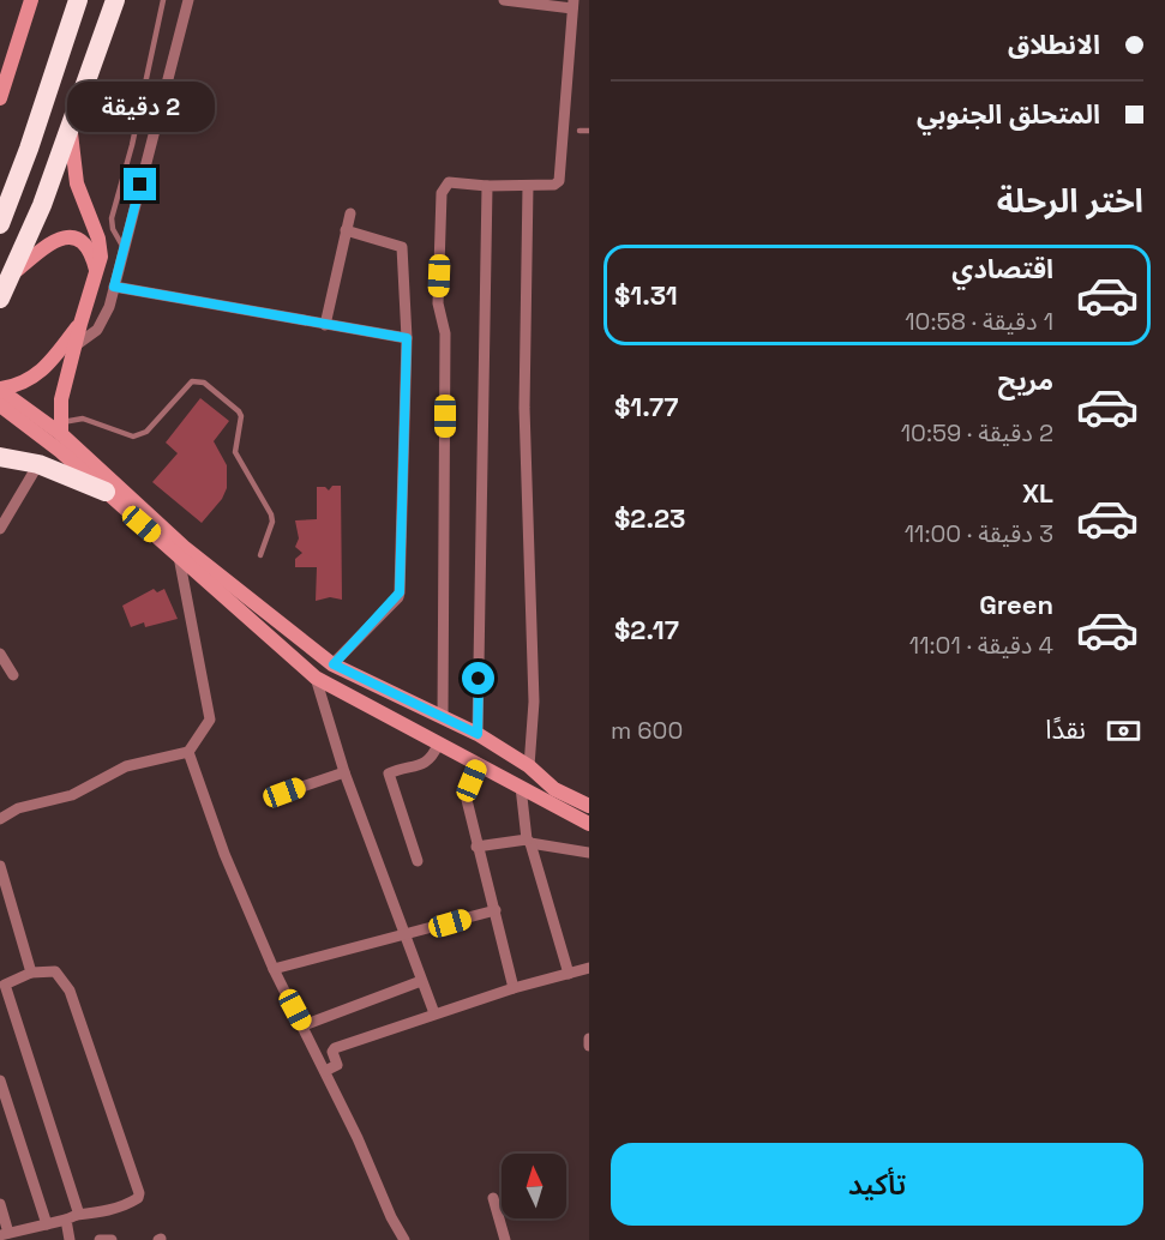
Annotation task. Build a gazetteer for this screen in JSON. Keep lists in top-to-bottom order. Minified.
{"north":"top","page":{"banner":["الانطلاق","المتحلق الجنوبي"],"bubble":"2 دقيقة","heading":"اختر الرحلة","list":[{"name":"اقتصادي","note":"1 دقيقة · 10:58","value":"$1.31"},{"name":"مريح","note":"2 دقيقة · 10:59","value":"$1.77"},{"name":"XL","note":"3 دقيقة · 11:00","value":"$2.23"},{"name":"Green","note":"4 دقيقة · 11:01","value":"$2.17"}],"pay":["نقدًا","600 m"],"buttons":"تأكيد"}}
